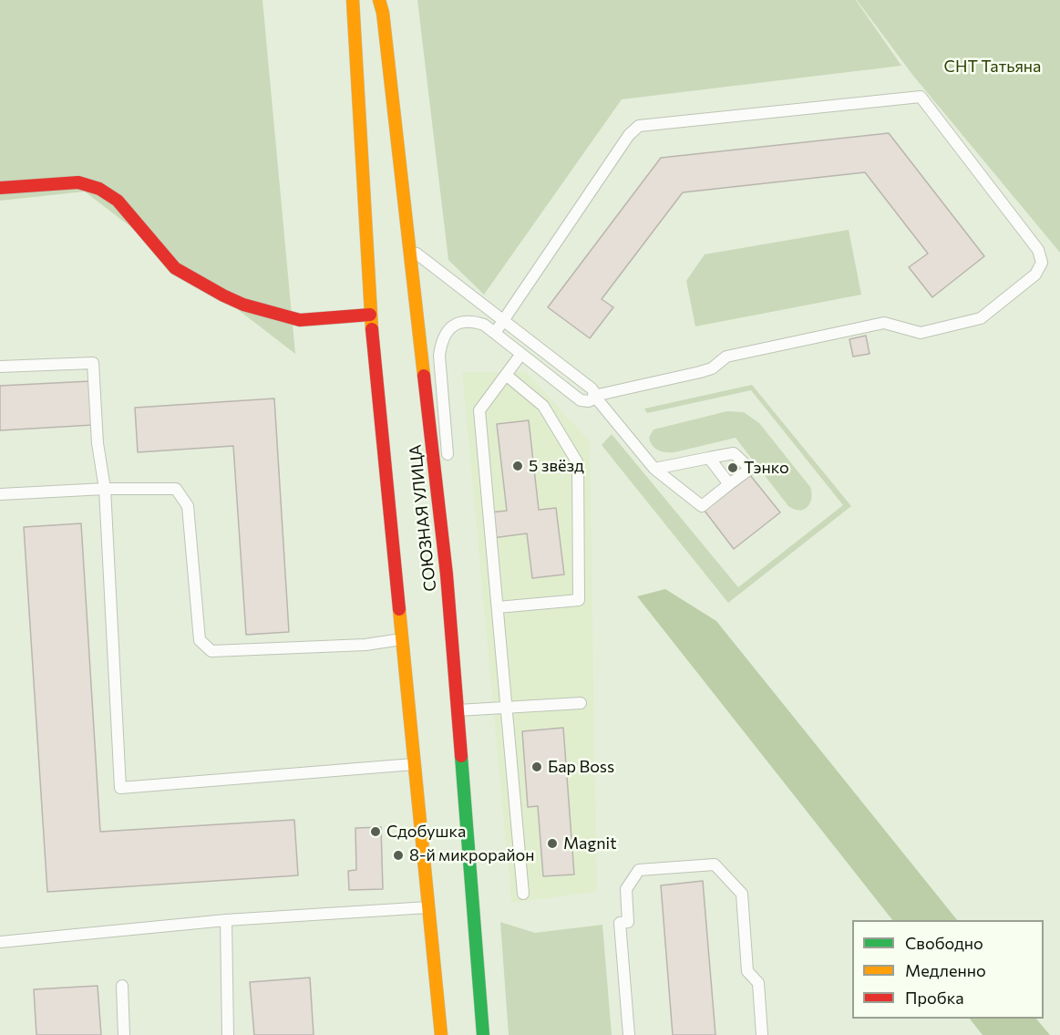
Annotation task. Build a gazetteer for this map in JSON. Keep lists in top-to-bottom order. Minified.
{"streets":{"main road":["СОЮЗНАЯ УЛИЦА"]},"parks":["СНТ Татьяна"],"places":["5 звёзд","Тэнко","Бар Boss","Сдобушка","Magnit","8-й микрорайон"],"legend":["Свободно","Медленно","Пробка"]}
